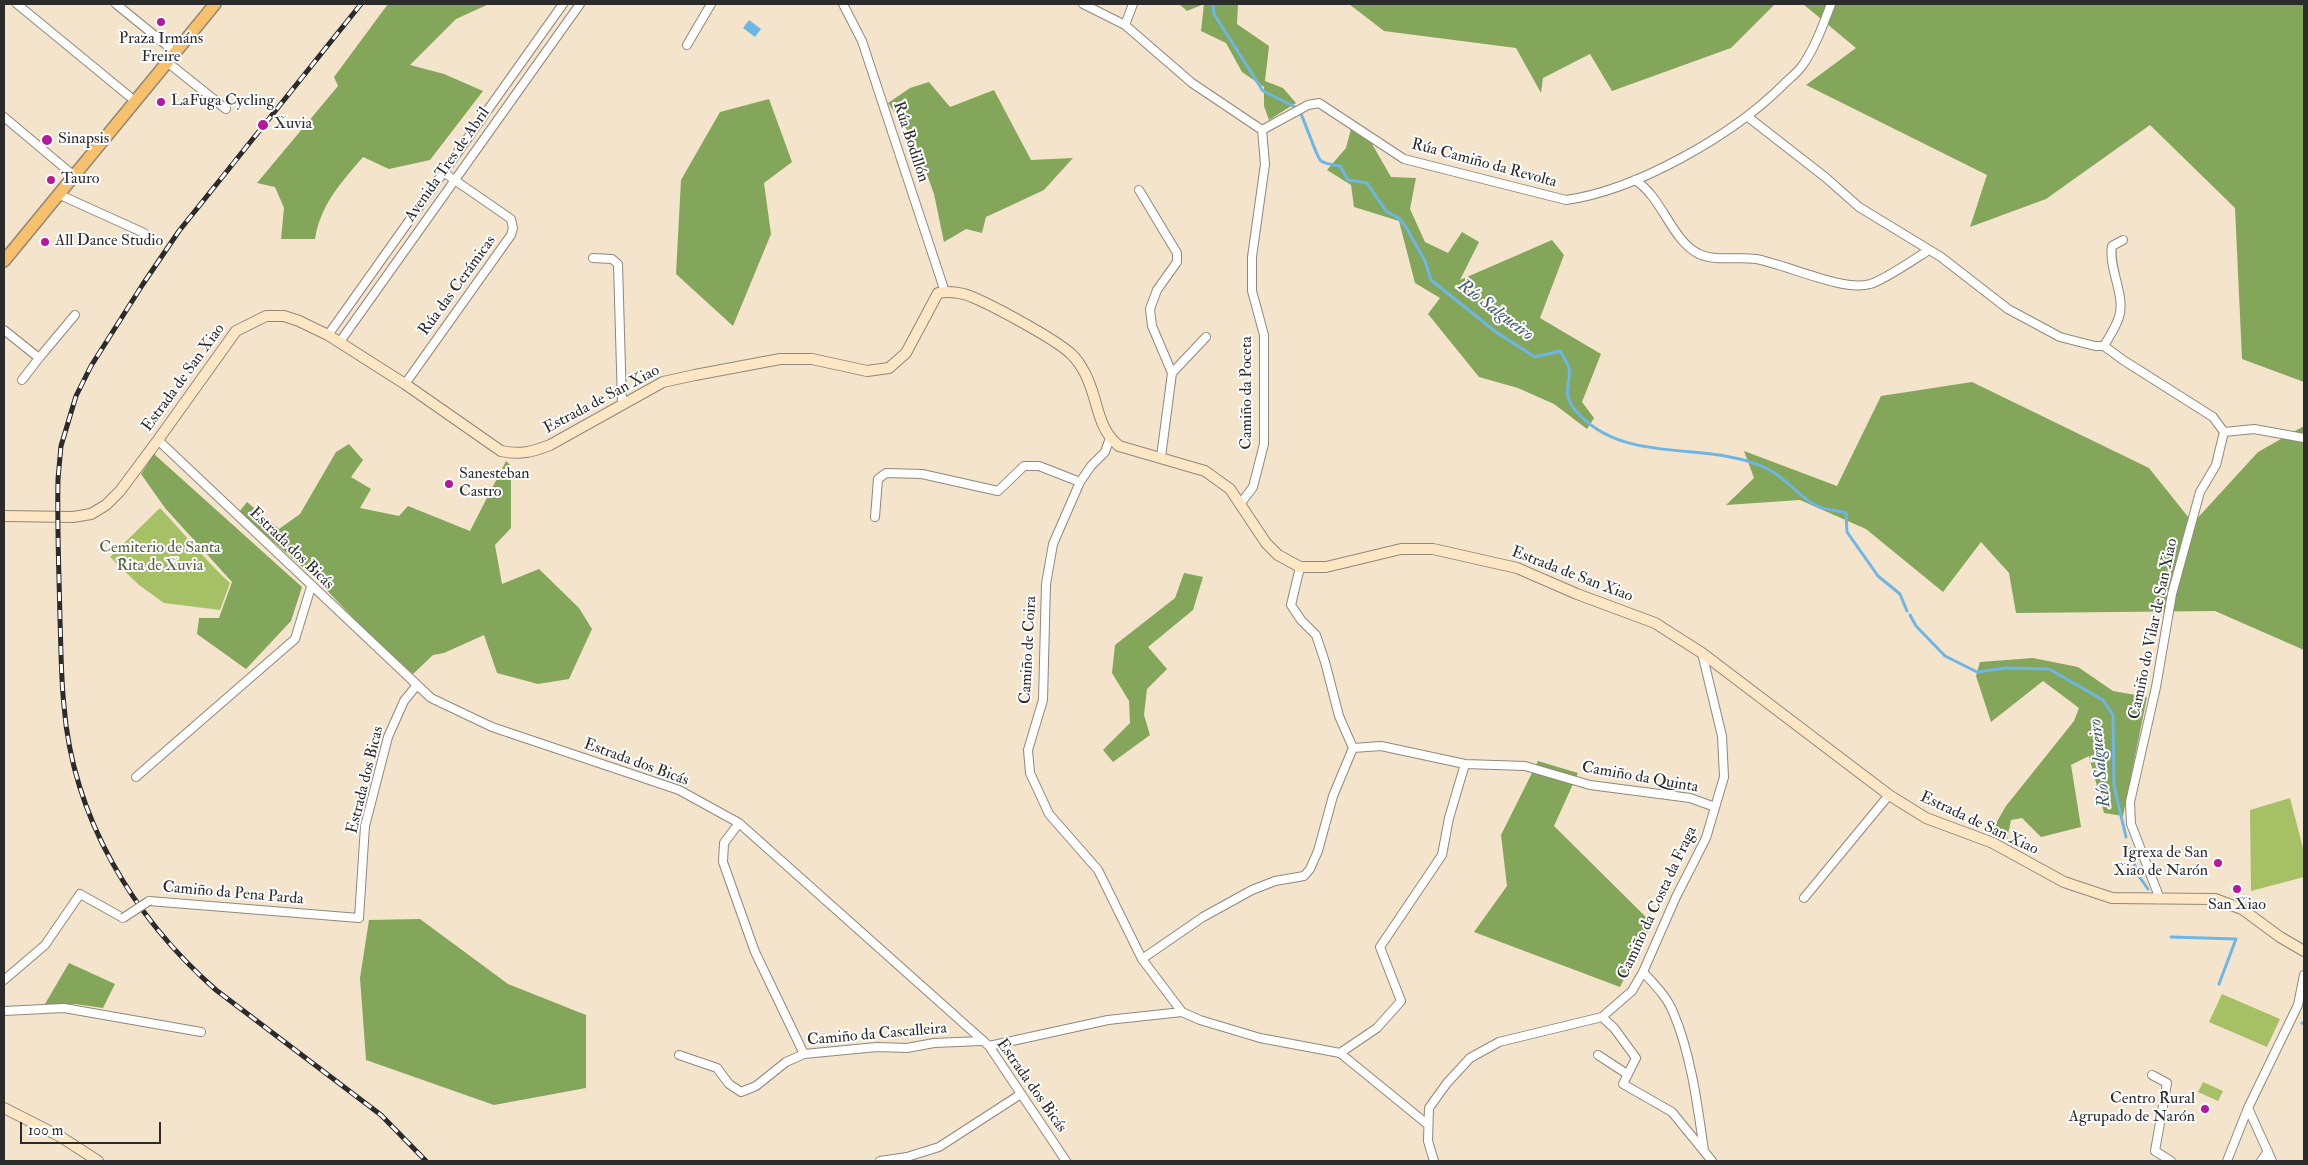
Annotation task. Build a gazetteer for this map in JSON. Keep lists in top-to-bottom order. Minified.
{"streets":{"street":["Rúa Bodillón","Rúa Camiño da Revolta","Avenida Tres de Abril","Rúa das Cerámicas","Estrada de San Xiao","Camiño da Poceta","Estrada dos Bicás","Camiño do Vilar de San Xiao","Camiño de Coira","Camiño da Quinta","Estrada dos Bicas","Camiño da Pena Parda","Camiño da Costa da Fraga","Camiño da Cascalleira"]},"crossings":[["Rúa Bodillón","Estrada de San Xiao"],["Rúa Camiño da Revolta","Camiño da Poceta"],["Avenida Tres de Abril","Rúa das Cerámicas"],["Avenida Tres de Abril","Estrada de San Xiao"],["Rúa das Cerámicas","Estrada de San Xiao"],["Estrada de San Xiao","Camiño da Poceta"],["Estrada de San Xiao","Estrada dos Bicás"],["Estrada de San Xiao","Camiño do Vilar de San Xiao"],["Estrada de San Xiao","Camiño de Coira"],["Estrada de San Xiao","Camiño da Costa da Fraga"],["Estrada dos Bicás","Estrada dos Bicas"],["Estrada dos Bicás","Camiño da Cascalleira"],["Camiño da Quinta","Camiño da Costa da Fraga"],["Estrada dos Bicas","Camiño da Pena Parda"]],"water":["Río Salgueiro"],"parks":["Cemiterio de Santa Rita de Xuvia"],"places":["Praza Irmáns Freire","LaFuga Cycling","Xuvia","Sinapsis","Tauro","All Dance Studio","Sanesteban Castro","Igrexa de San Xiao de Narón","San Xiao","Centro Rural Agrupado de Narón"],"scale_bar":"100 m"}
